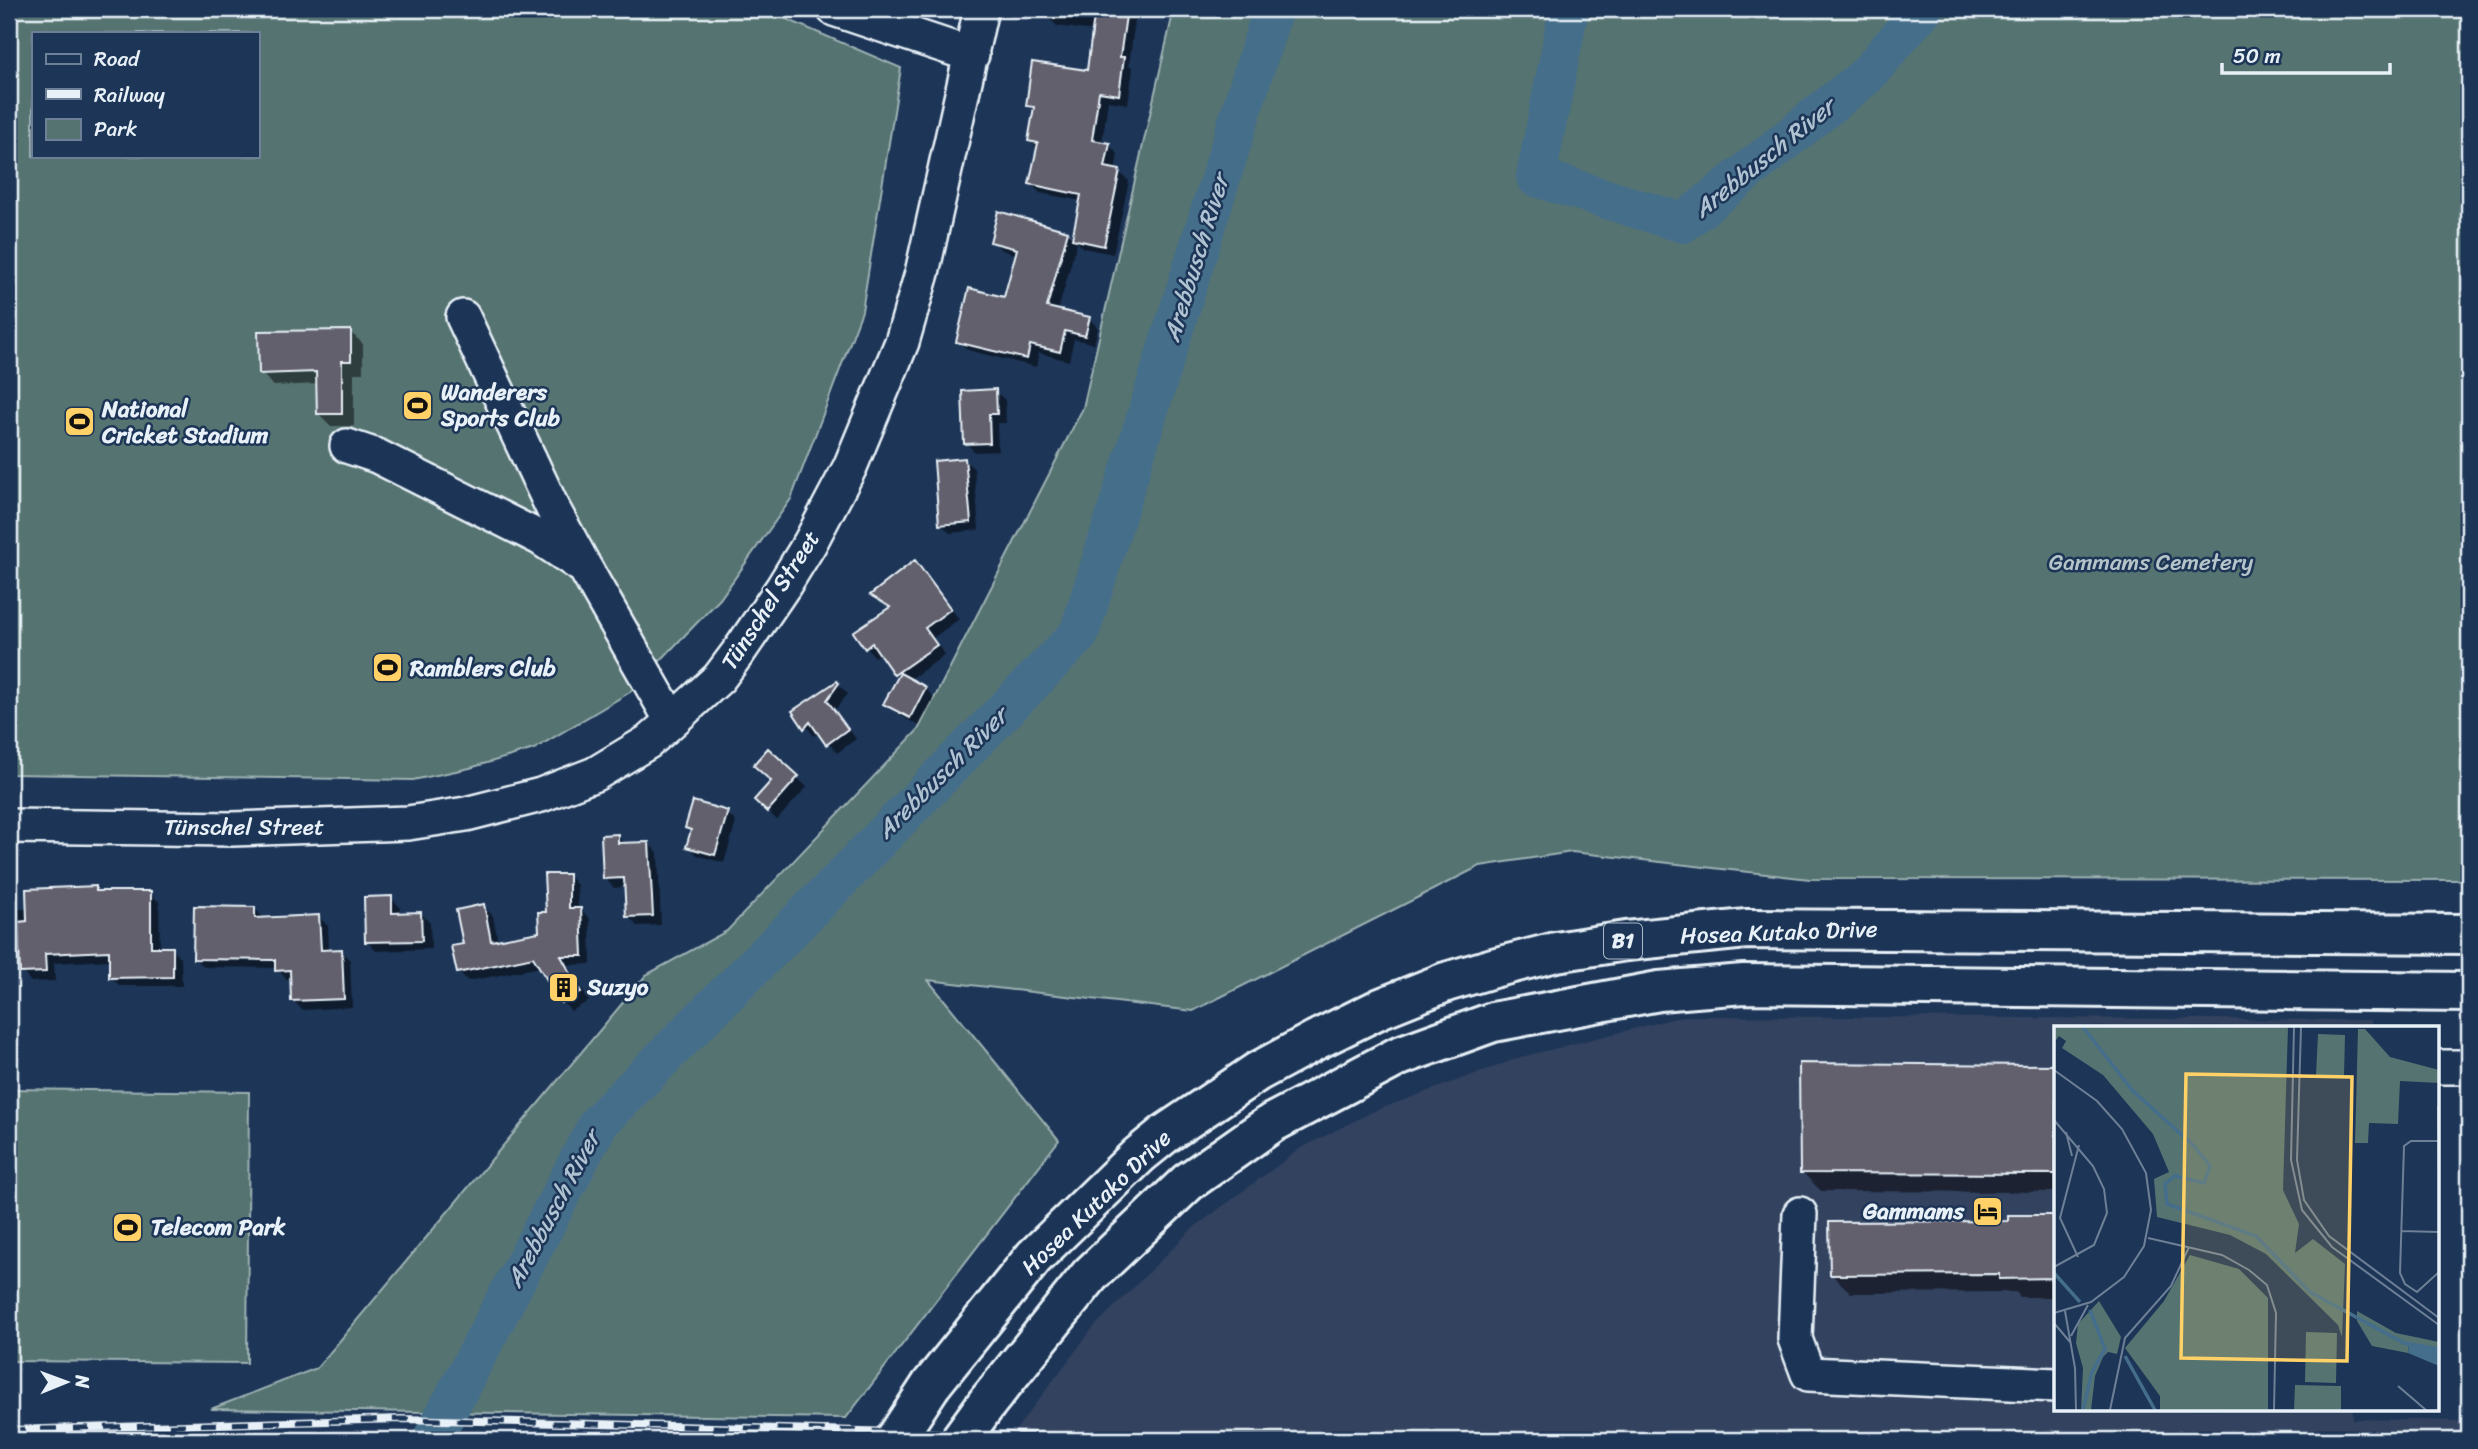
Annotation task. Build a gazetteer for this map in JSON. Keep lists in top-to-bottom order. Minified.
{"streets":{"main road":["Hosea Kutako Drive","B1"],"street":["Tünschel Street"]},"water":["Arebbusch River"],"parks":["Gammams Cemetery"],"places":{"sports":["Wanderers Sports Club","National Cricket Stadium","Ramblers Club","Telecom Park"],"building":["Suzyo"],"hotel":["Gammams"]},"legend":["Road","Railway","Park"],"scale_bar":"50 m","north":"right"}
